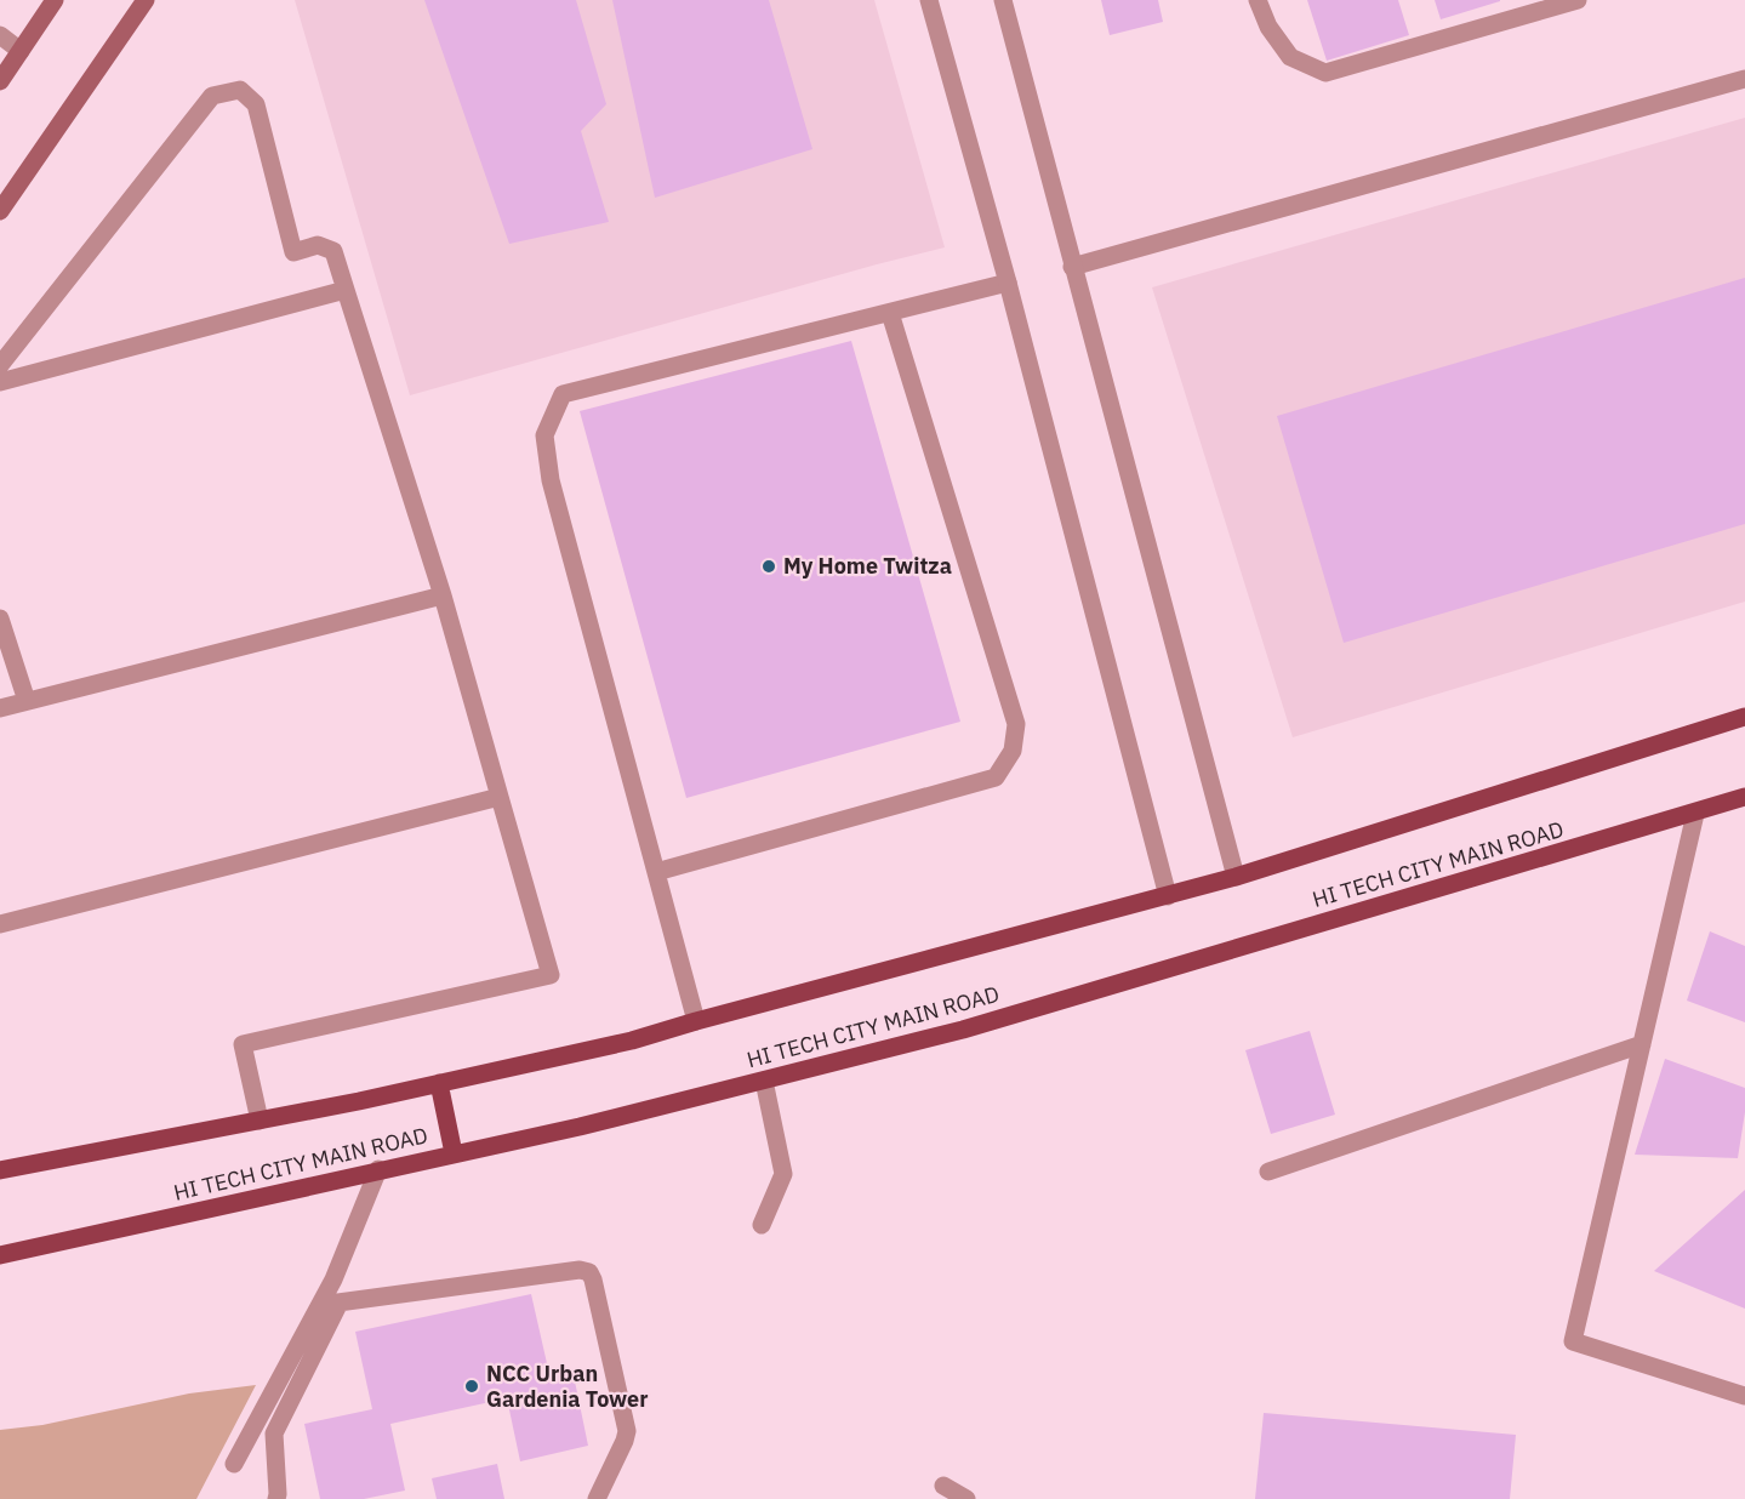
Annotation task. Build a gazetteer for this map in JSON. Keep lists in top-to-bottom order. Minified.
{"streets":{"main road":["HI TECH CITY MAIN ROAD"]},"places":["My Home Twitza","NCC Urban Gardenia Tower"]}
